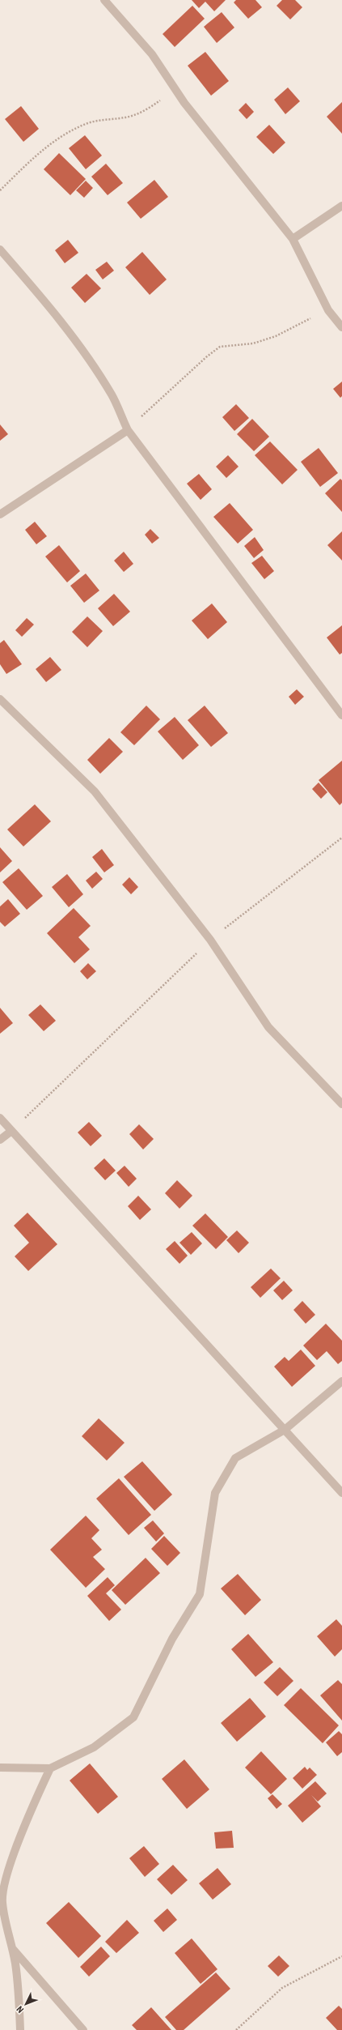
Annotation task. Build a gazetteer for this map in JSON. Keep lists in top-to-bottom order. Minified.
{"north":"bottom left"}
